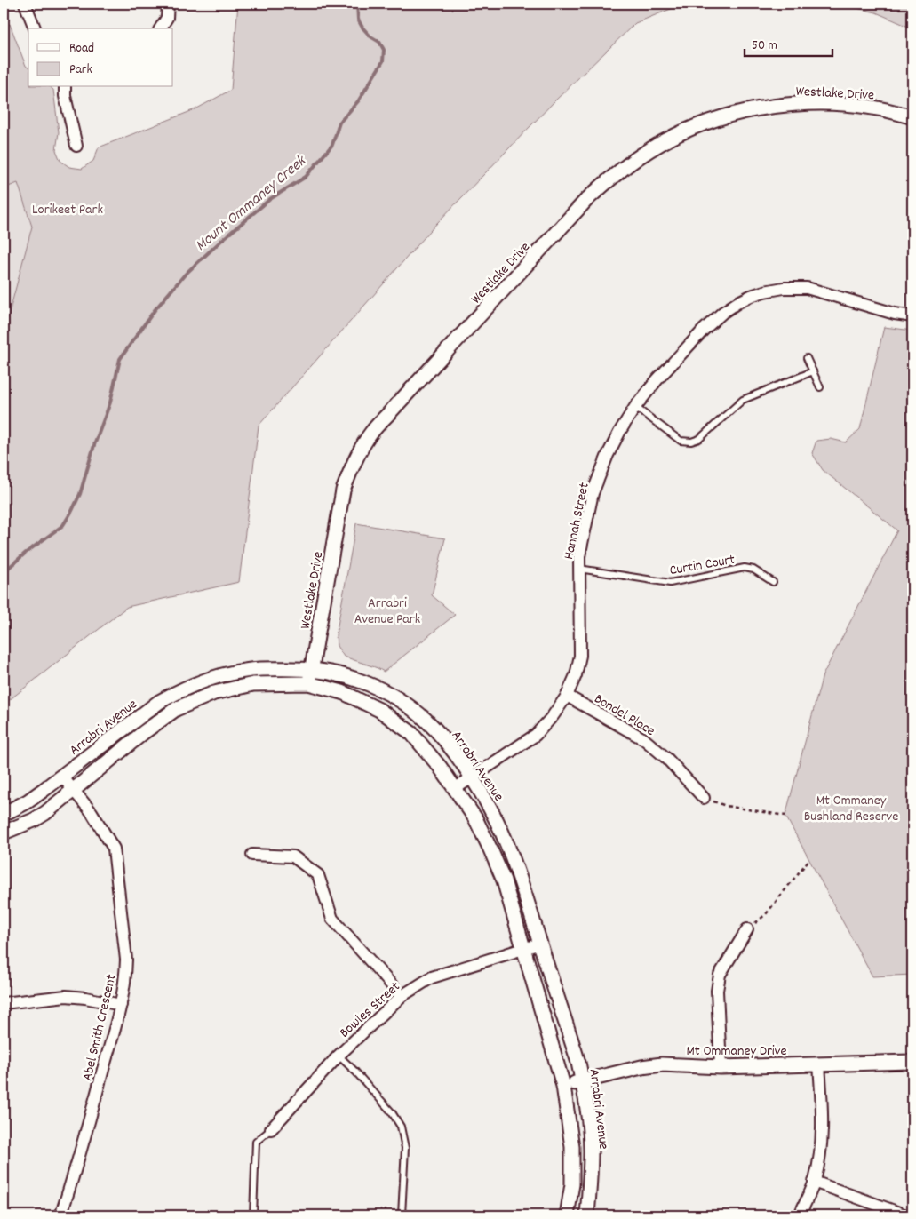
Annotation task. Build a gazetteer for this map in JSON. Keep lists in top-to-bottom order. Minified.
{"streets":{"street":["Westlake Drive","Hannah Street","Bondel Place","Arrabri Avenue","Bowles Street","Abel Smith Crescent","Mt Ommaney Drive"],"lane":["Curtin Court"]},"crossings":[["Westlake Drive","Arrabri Avenue"],["Hannah Street","Curtin Court"],["Hannah Street","Bondel Place"],["Hannah Street","Arrabri Avenue"],["Arrabri Avenue","Bowles Street"],["Arrabri Avenue","Abel Smith Crescent"],["Arrabri Avenue","Mt Ommaney Drive"]],"water":["Mount Ommaney Creek"],"parks":["Lorikeet Park","Arrabri Avenue Park","Mt Ommaney Bushland Reserve"],"legend":["Road","Park"],"scale_bar":"50 m"}
